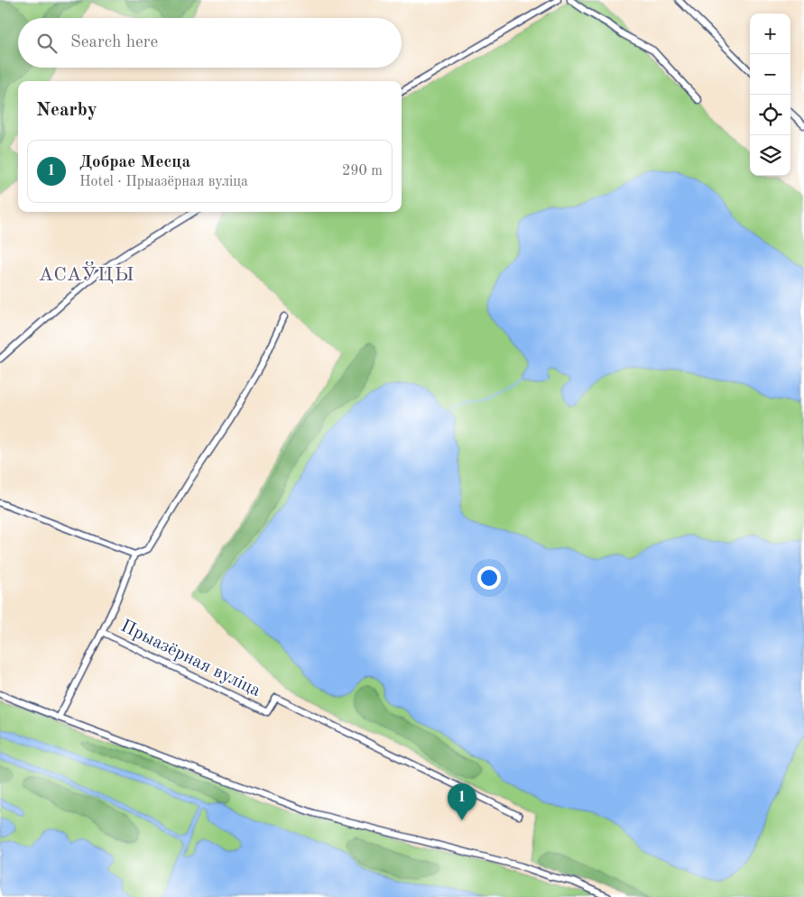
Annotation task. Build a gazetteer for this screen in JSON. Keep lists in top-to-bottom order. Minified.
{"streets":{"street":["Прыазёрная вуліца"]},"districts":["АСАЎЦЫ"],"page":{"map_buttons":["+","−"],"search":"Search here","heading":"Nearby","list":[{"mark":"1","name":"Добрае Месца","note":"Hotel · Прыазёрная вуліца","value":"290 m"}],"pins":"1"}}
